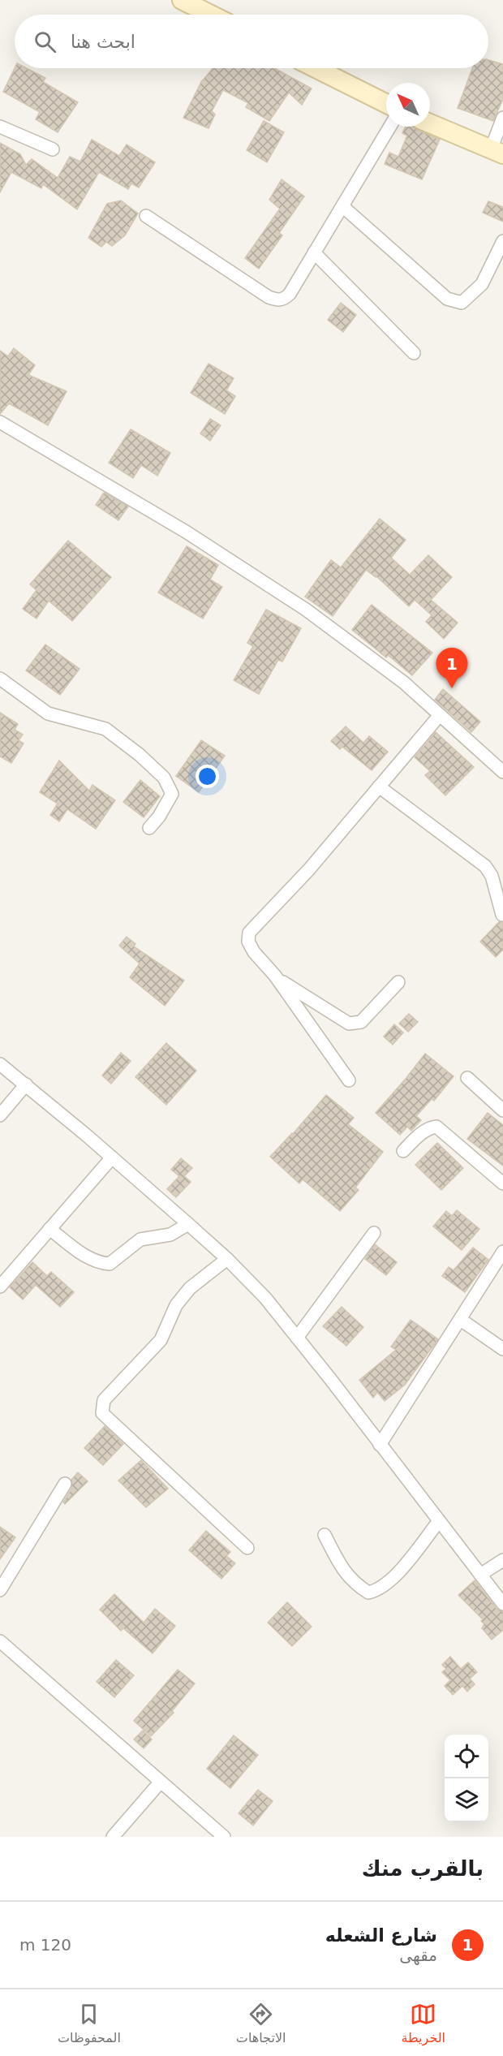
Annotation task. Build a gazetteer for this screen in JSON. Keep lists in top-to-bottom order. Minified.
{"north":"top left","page":{"search":"ابحث هنا","pins":"1","heading":"بالقرب منك","list":[{"mark":"1","name":"شارع الشعله","note":"مقهى","value":"120 m"}],"nav":["الخريطة","الاتجاهات","المحفوظات"]}}
